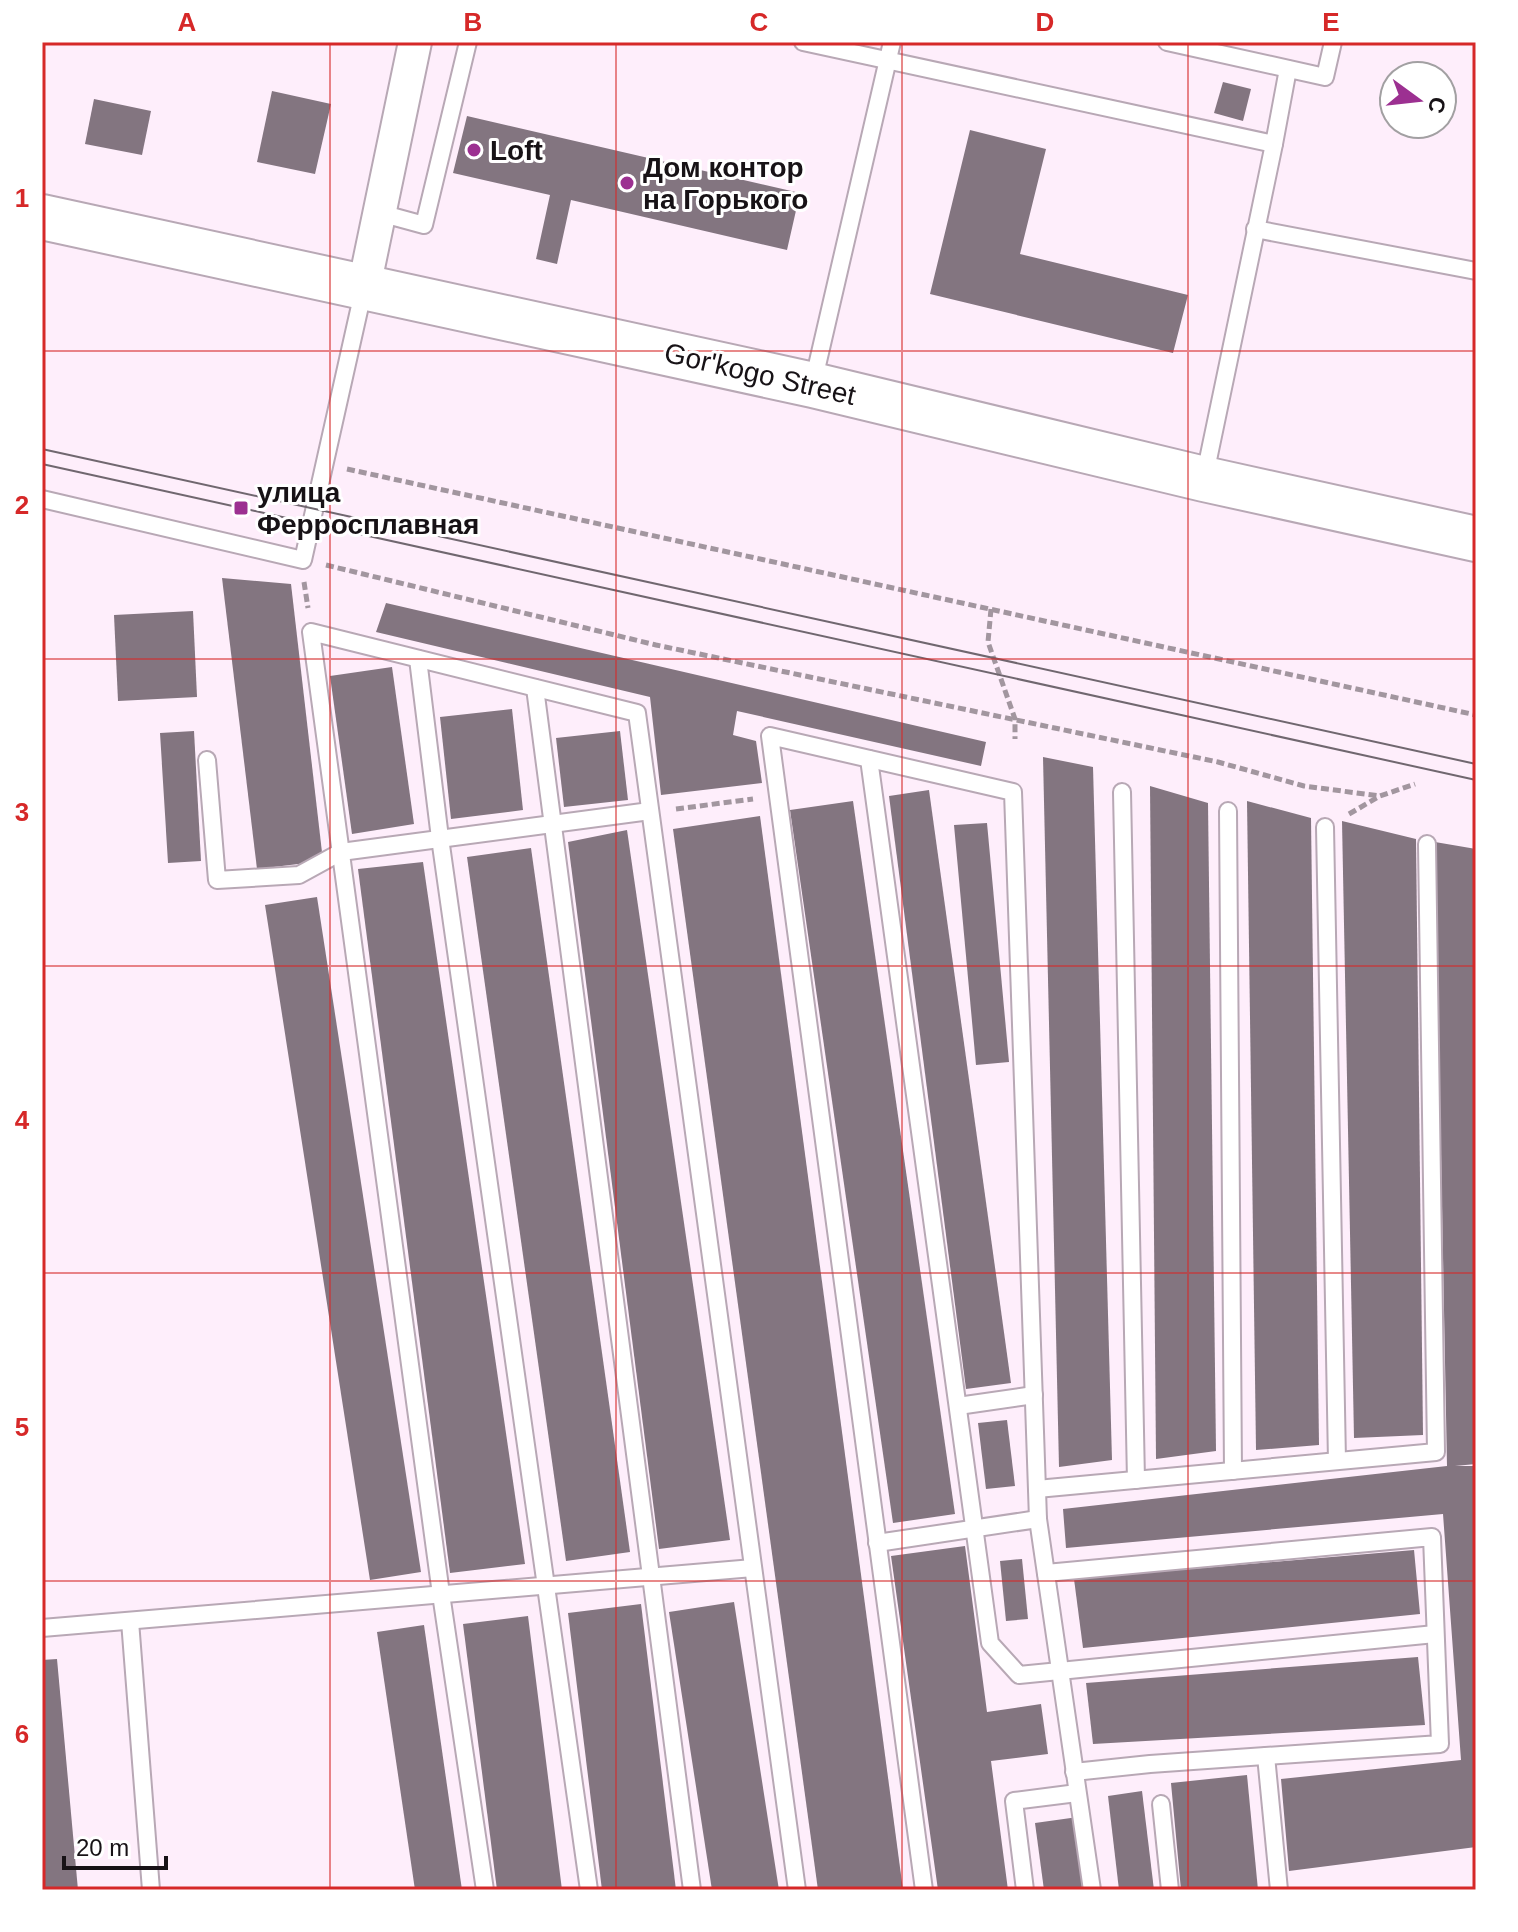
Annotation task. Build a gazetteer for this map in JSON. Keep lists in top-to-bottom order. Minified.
{"streets":{"street":["Gor'kogo Street"]},"places":{"other":["Loft","Дом контор на Горького"],"transit":["улица Ферросплавная"]},"scale_bar":"20 m","north":"right","grid":{"columns":["A","B","C","D","E"],"rows":["1","2","3","4","5","6"]}}
